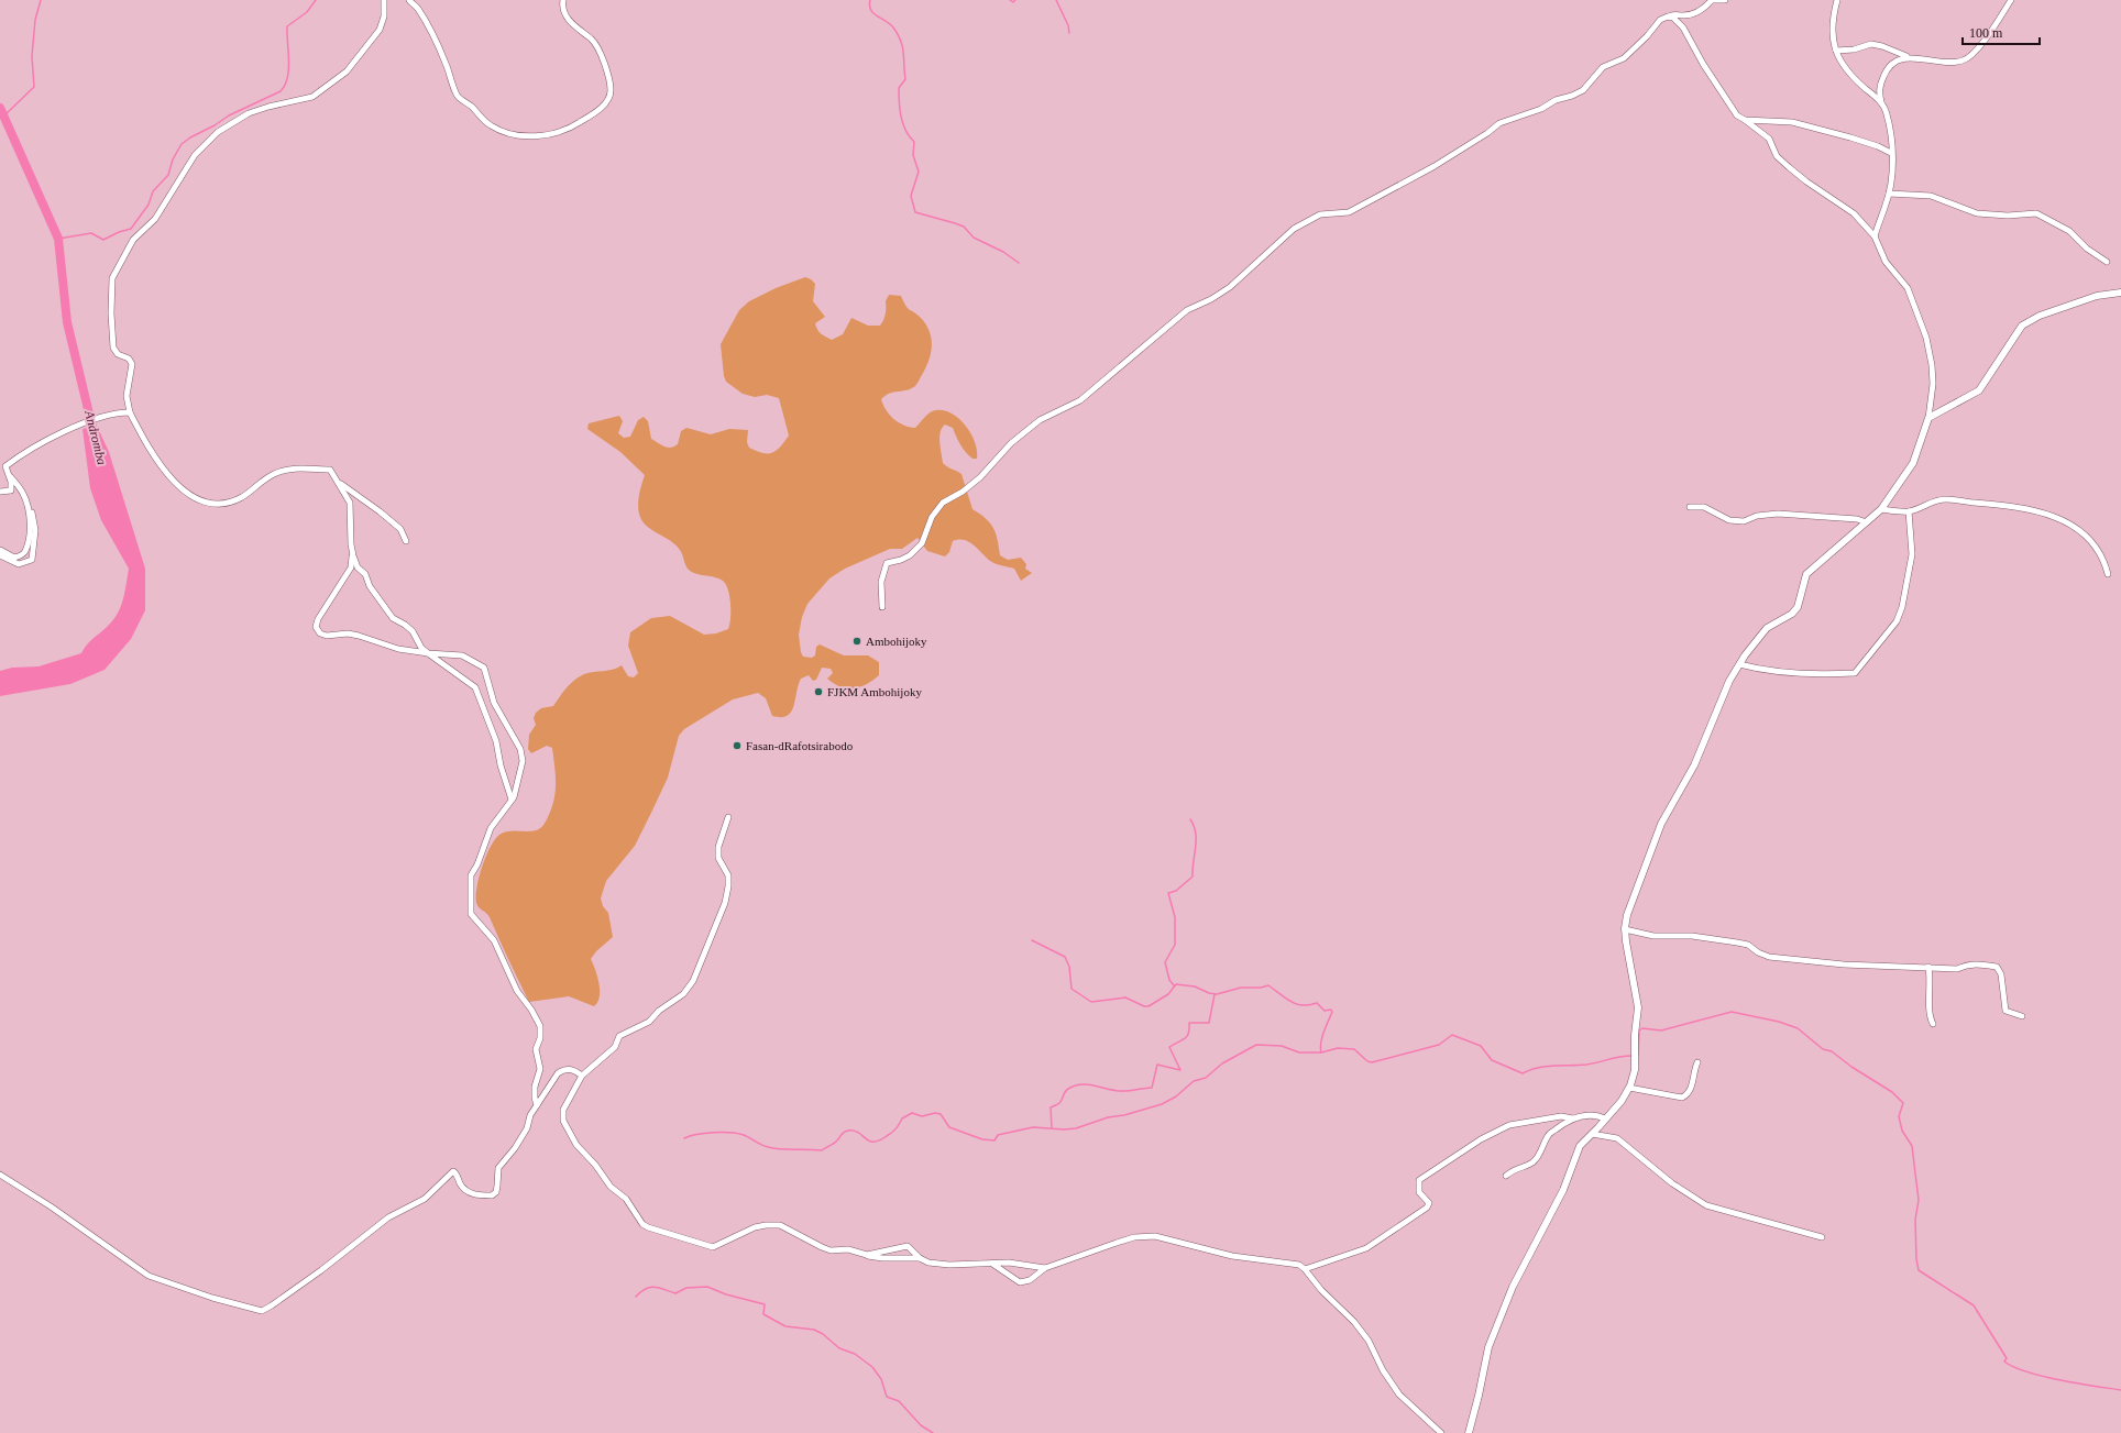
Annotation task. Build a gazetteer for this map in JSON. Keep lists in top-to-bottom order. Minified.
{"water":["Andromba"],"places":["Ambohijoky","FJKM Ambohijoky","Fasan-dRafotsirabodo"],"scale_bar":"100 m"}
